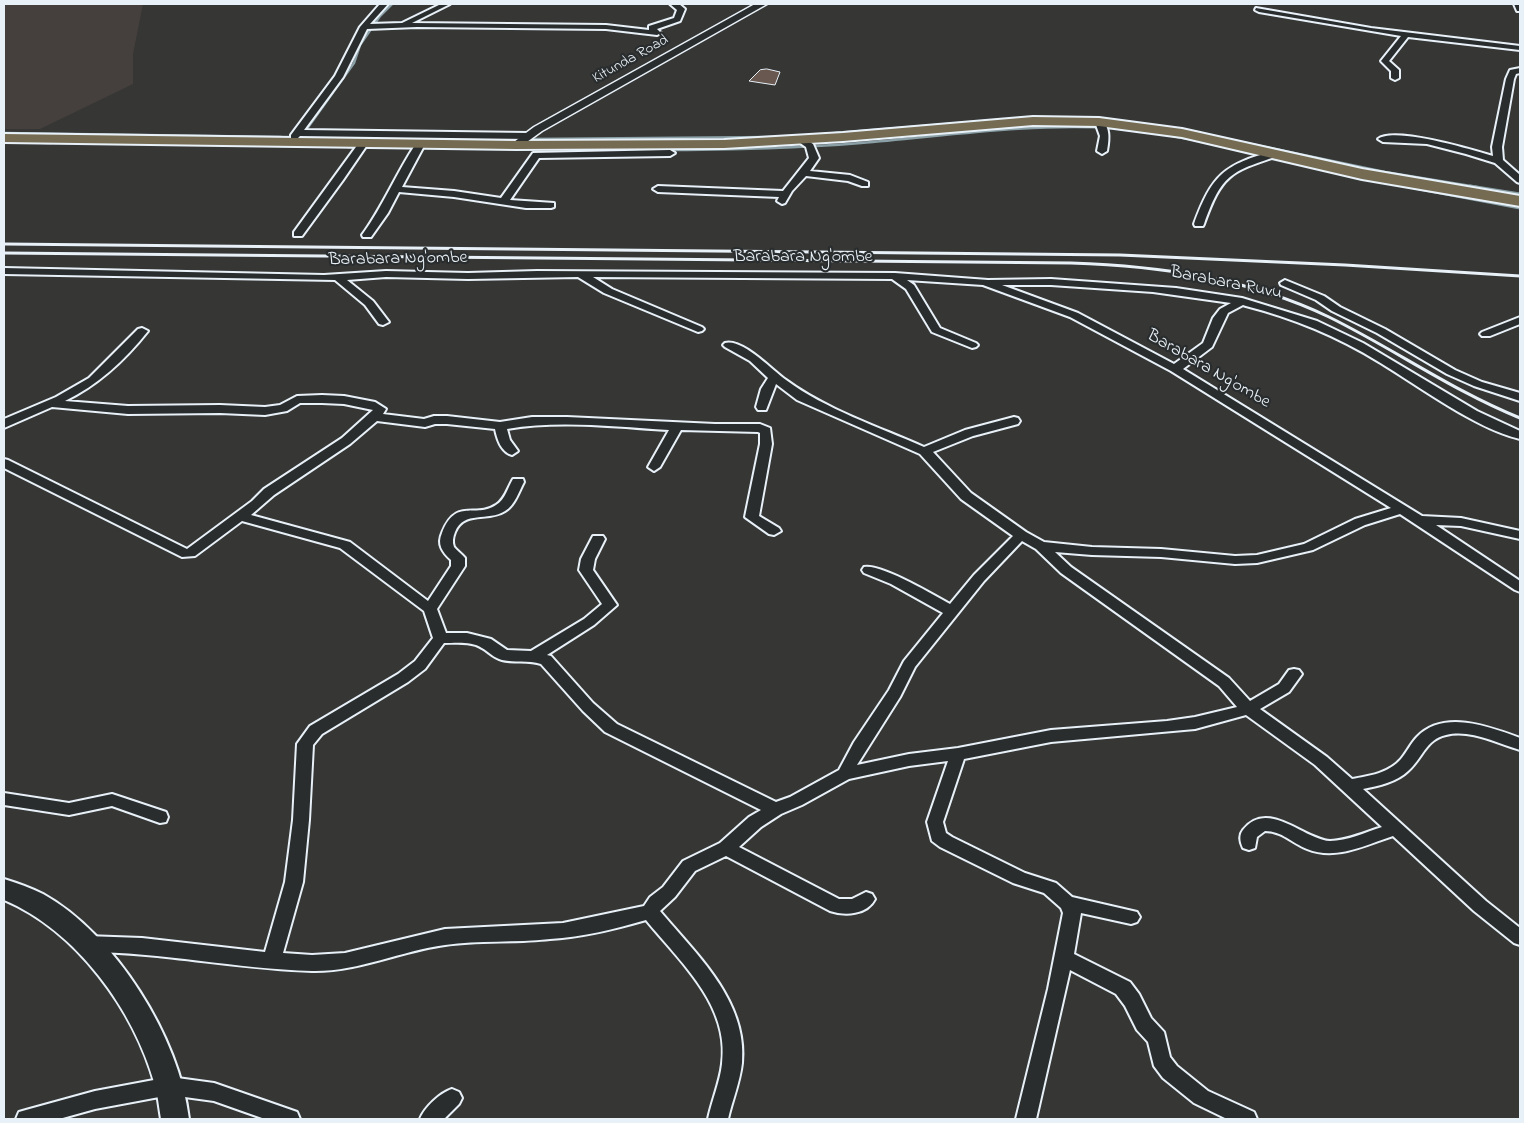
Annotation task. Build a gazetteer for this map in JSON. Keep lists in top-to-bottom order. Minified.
{"streets":{"street":["Kitunda Road","Barabara Ng'ombe","Barabara Ruvu"]},"crossings":[["Barabara Ng'ombe","Barabara Ruvu"]]}
